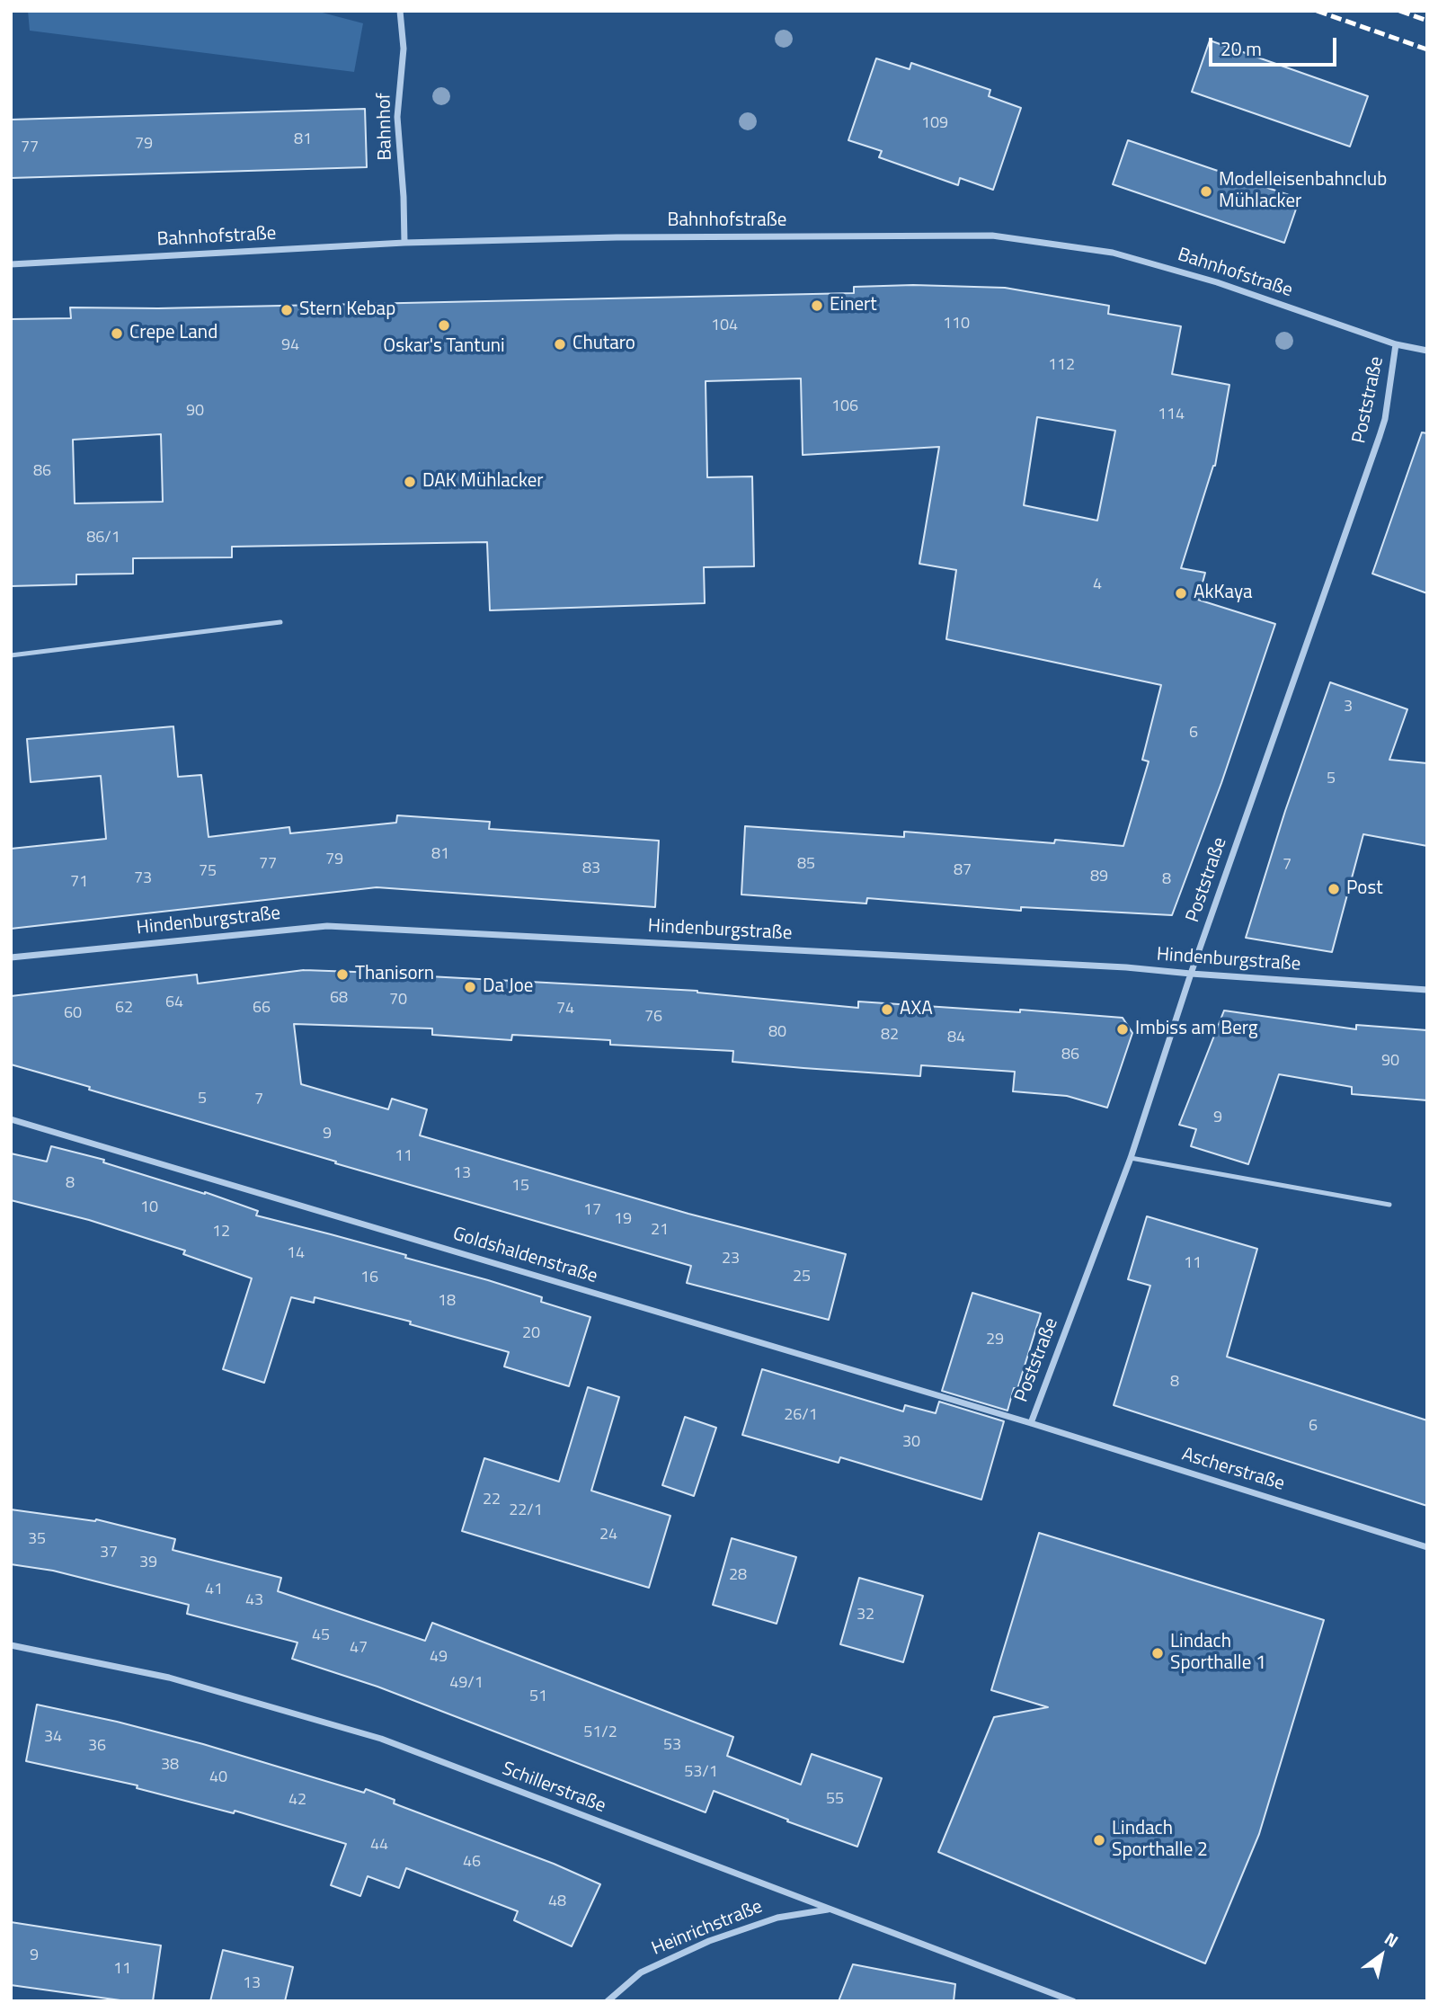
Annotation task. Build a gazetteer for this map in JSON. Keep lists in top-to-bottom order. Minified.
{"streets":{"street":["Bahnhof","Bahnhofstraße","Poststraße","Hindenburgstraße","Goldshaldenstraße","Ascherstraße","Schillerstraße","Heinrichstraße"]},"crossings":[["Bahnhof","Bahnhofstraße"],["Bahnhofstraße","Poststraße"],["Poststraße","Hindenburgstraße"],["Poststraße","Goldshaldenstraße"],["Poststraße","Ascherstraße"],["Goldshaldenstraße","Ascherstraße"],["Schillerstraße","Heinrichstraße"]],"places":["Modelleisenbahnclub Mühlacker","Einert","Stern Kebap","Oskar's Tantuni","Crepe Land","Chutaro","DAK Mühlacker","AkKaya","Post","Thanisorn","Da Joe","AXA","Imbiss am Berg","Lindach Sporthalle 1","Lindach Sporthalle 2"],"house_numbers":["109","81","79","77","110","104","94","112","106","90","114","86","86/1","4","3","6","5","81","79","77","85","7","83","87","75","89","73","8","71","68","70","64","62","66","74","60","76","80","82","84","86","90","5","7","9","9","11","13","8","15","10","17","19","21","12","14","23","11","25","16","18","20","29","8","26/1","6","30","22","22/1","24","35","37","39","28","41","43","32","45","47","49","49/1","51","51/2","34","53","36","38","53/1","40","55","42","44","46","48","9","11","13"],"scale_bar":"20 m","north":"top right"}
